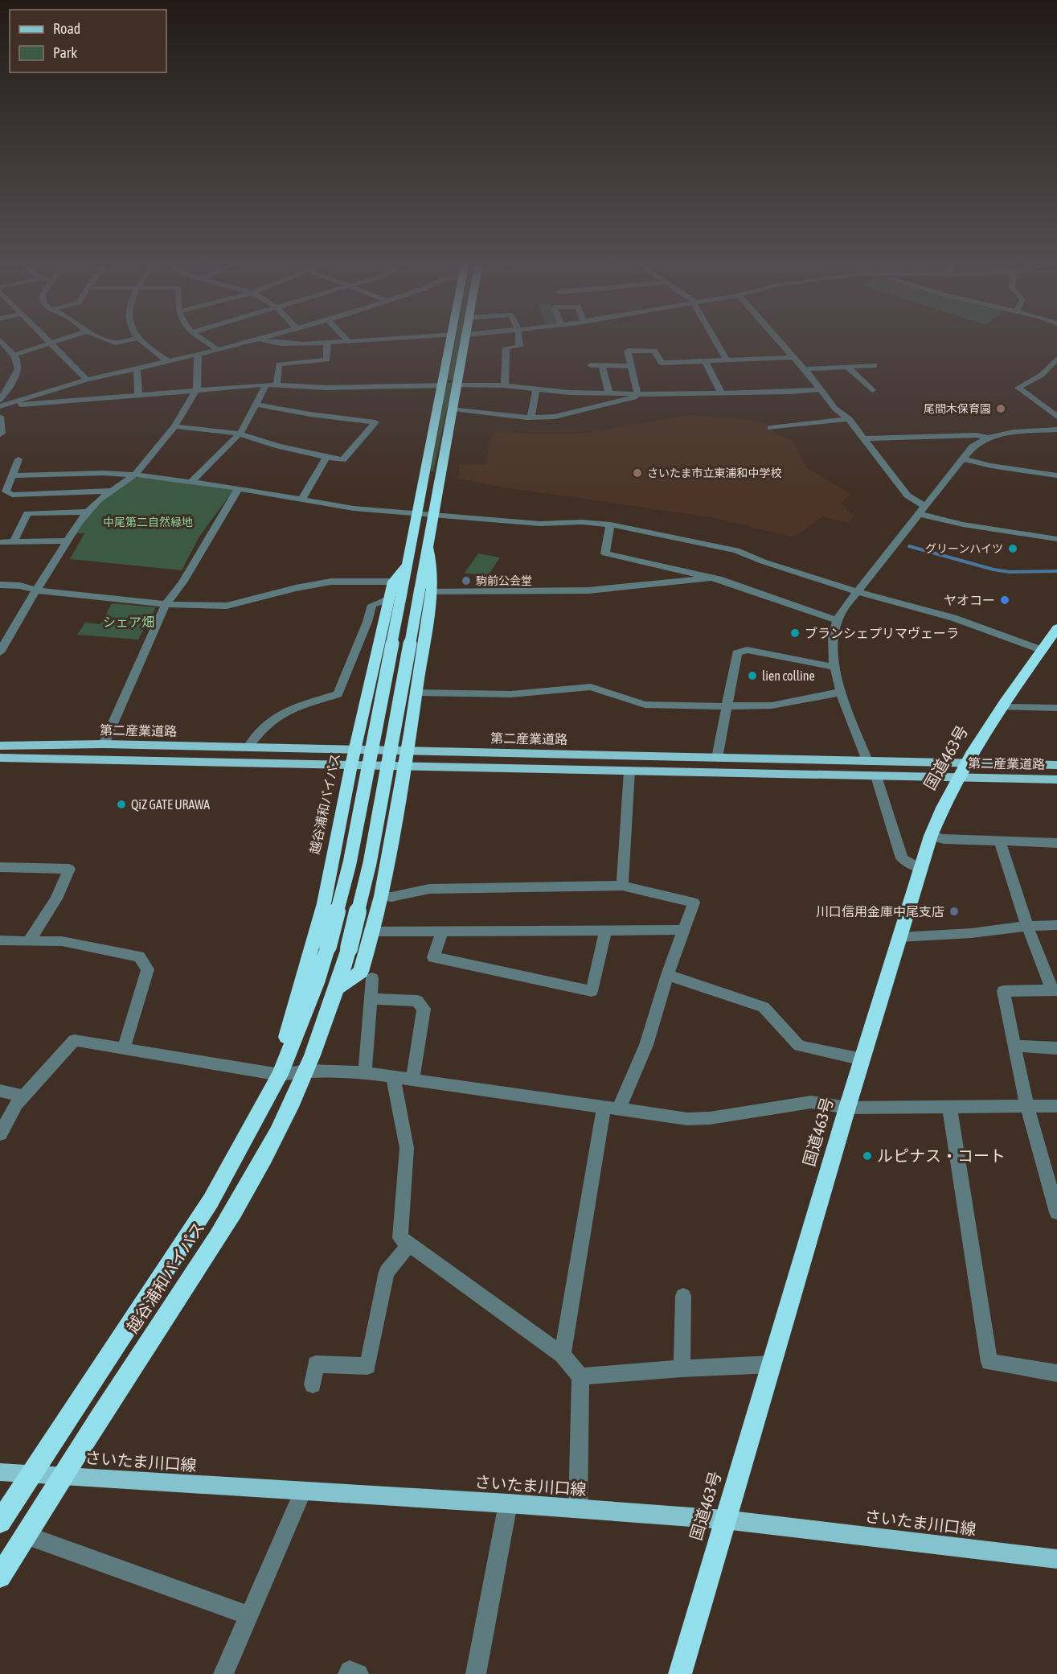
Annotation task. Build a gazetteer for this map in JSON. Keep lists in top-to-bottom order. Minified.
{"streets":{"highway":["国道463号","越谷浦和バイパス"],"main road":["第二産業道路","さいたま川口線"]},"crossings":[["第二産業道路","国道463号"],["第二産業道路","越谷浦和バイパス"],["国道463号","さいたま川口線"],["越谷浦和バイパス","さいたま川口線"]],"parks":["中尾第二自然緑地","シェア畑"],"places":["尾間木保育園","さいたま市立東浦和中学校","グリーンハイツ","駒前公会堂","ヤオコー","ブランシェプリマヴェーラ","lien colline","QiZ GATE URAWA","川口信用金庫中尾支店","ルピナス・コート"],"legend":["Road","Park"]}
